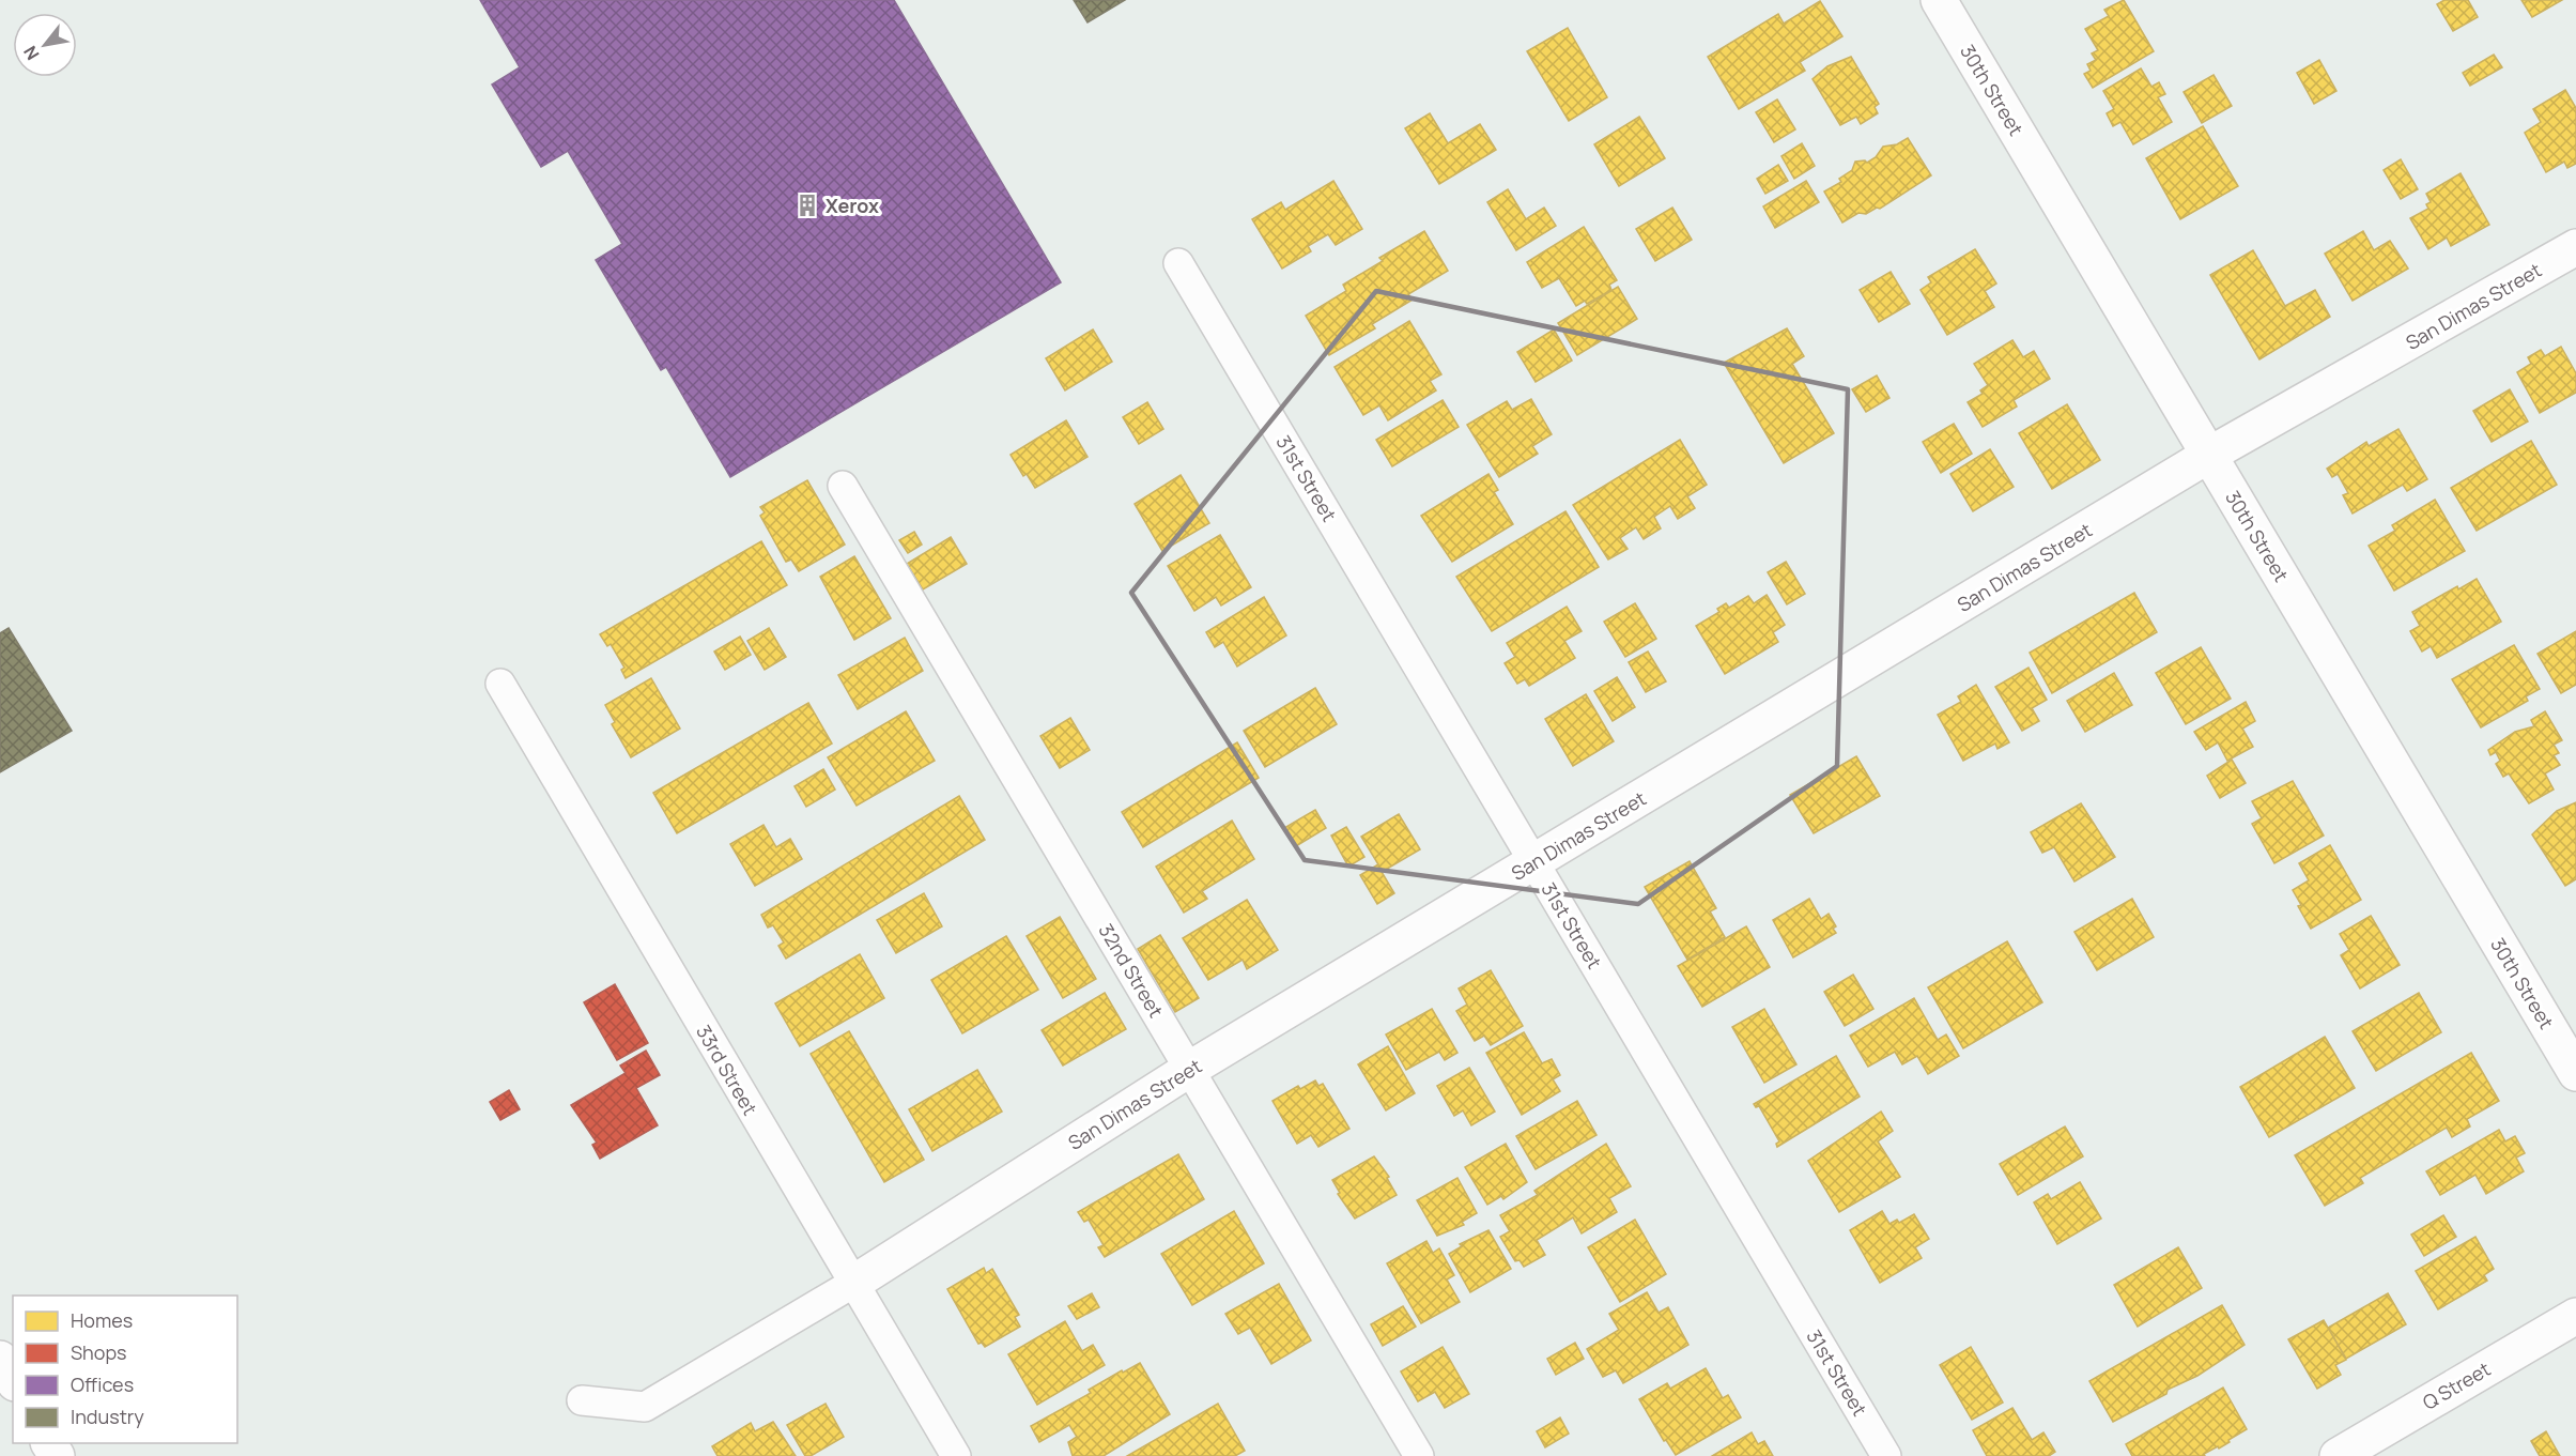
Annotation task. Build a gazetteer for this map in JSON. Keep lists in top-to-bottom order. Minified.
{"streets":{"street":["30th Street","San Dimas Street","31st Street","32nd Street","33rd Street","Q Street"]},"crossings":[["30th Street","San Dimas Street"],["San Dimas Street","31st Street"],["San Dimas Street","32nd Street"],["San Dimas Street","33rd Street"]],"places":{"building":["Xerox"]},"legend":["Homes","Shops","Offices","Industry"],"north":"bottom left"}
